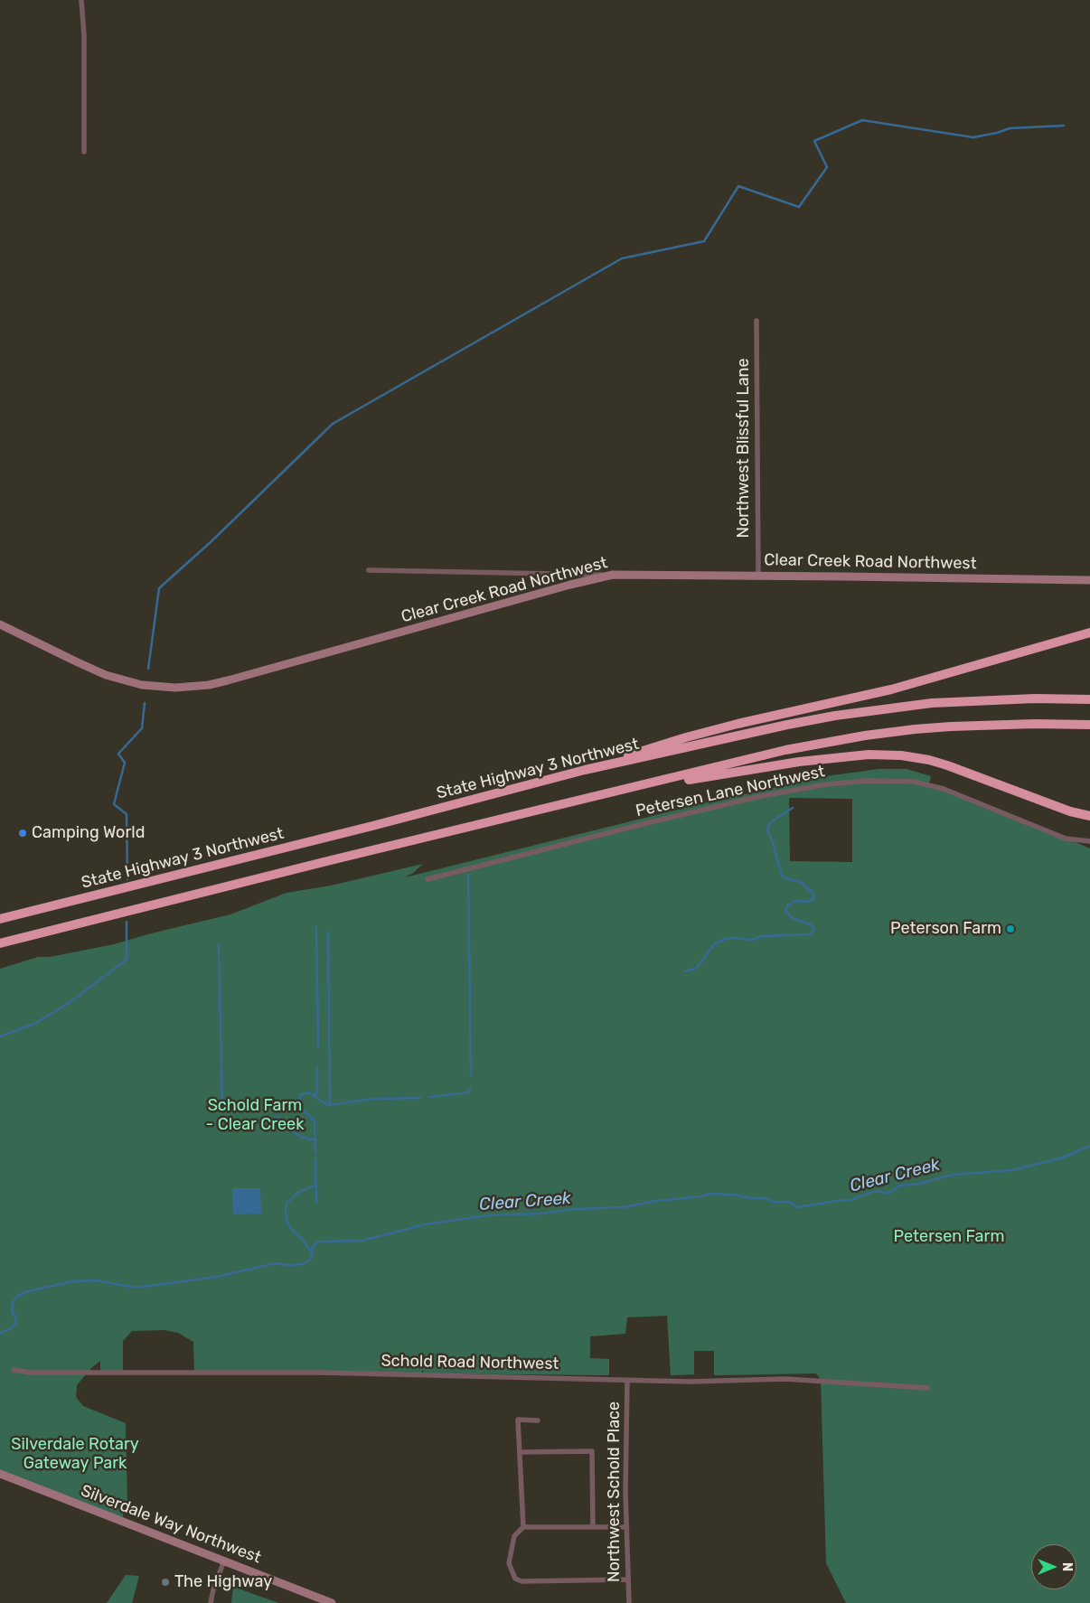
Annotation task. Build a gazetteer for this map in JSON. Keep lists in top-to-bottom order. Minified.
{"streets":{"highway":["State Highway 3 Northwest"],"main road":["Clear Creek Road Northwest","Silverdale Way Northwest"],"street":["Northwest Blissful Lane","Petersen Lane Northwest","Schold Road Northwest","Northwest Schold Place"]},"crossings":[["Northwest Blissful Lane","Clear Creek Road Northwest"],["Schold Road Northwest","Northwest Schold Place"]],"water":["Clear Creek"],"parks":["Schold Farm - Clear Creek","Petersen Farm","Silverdale Rotary Gateway Park"],"places":["Camping World","Peterson Farm","The Highway"],"north":"right"}
